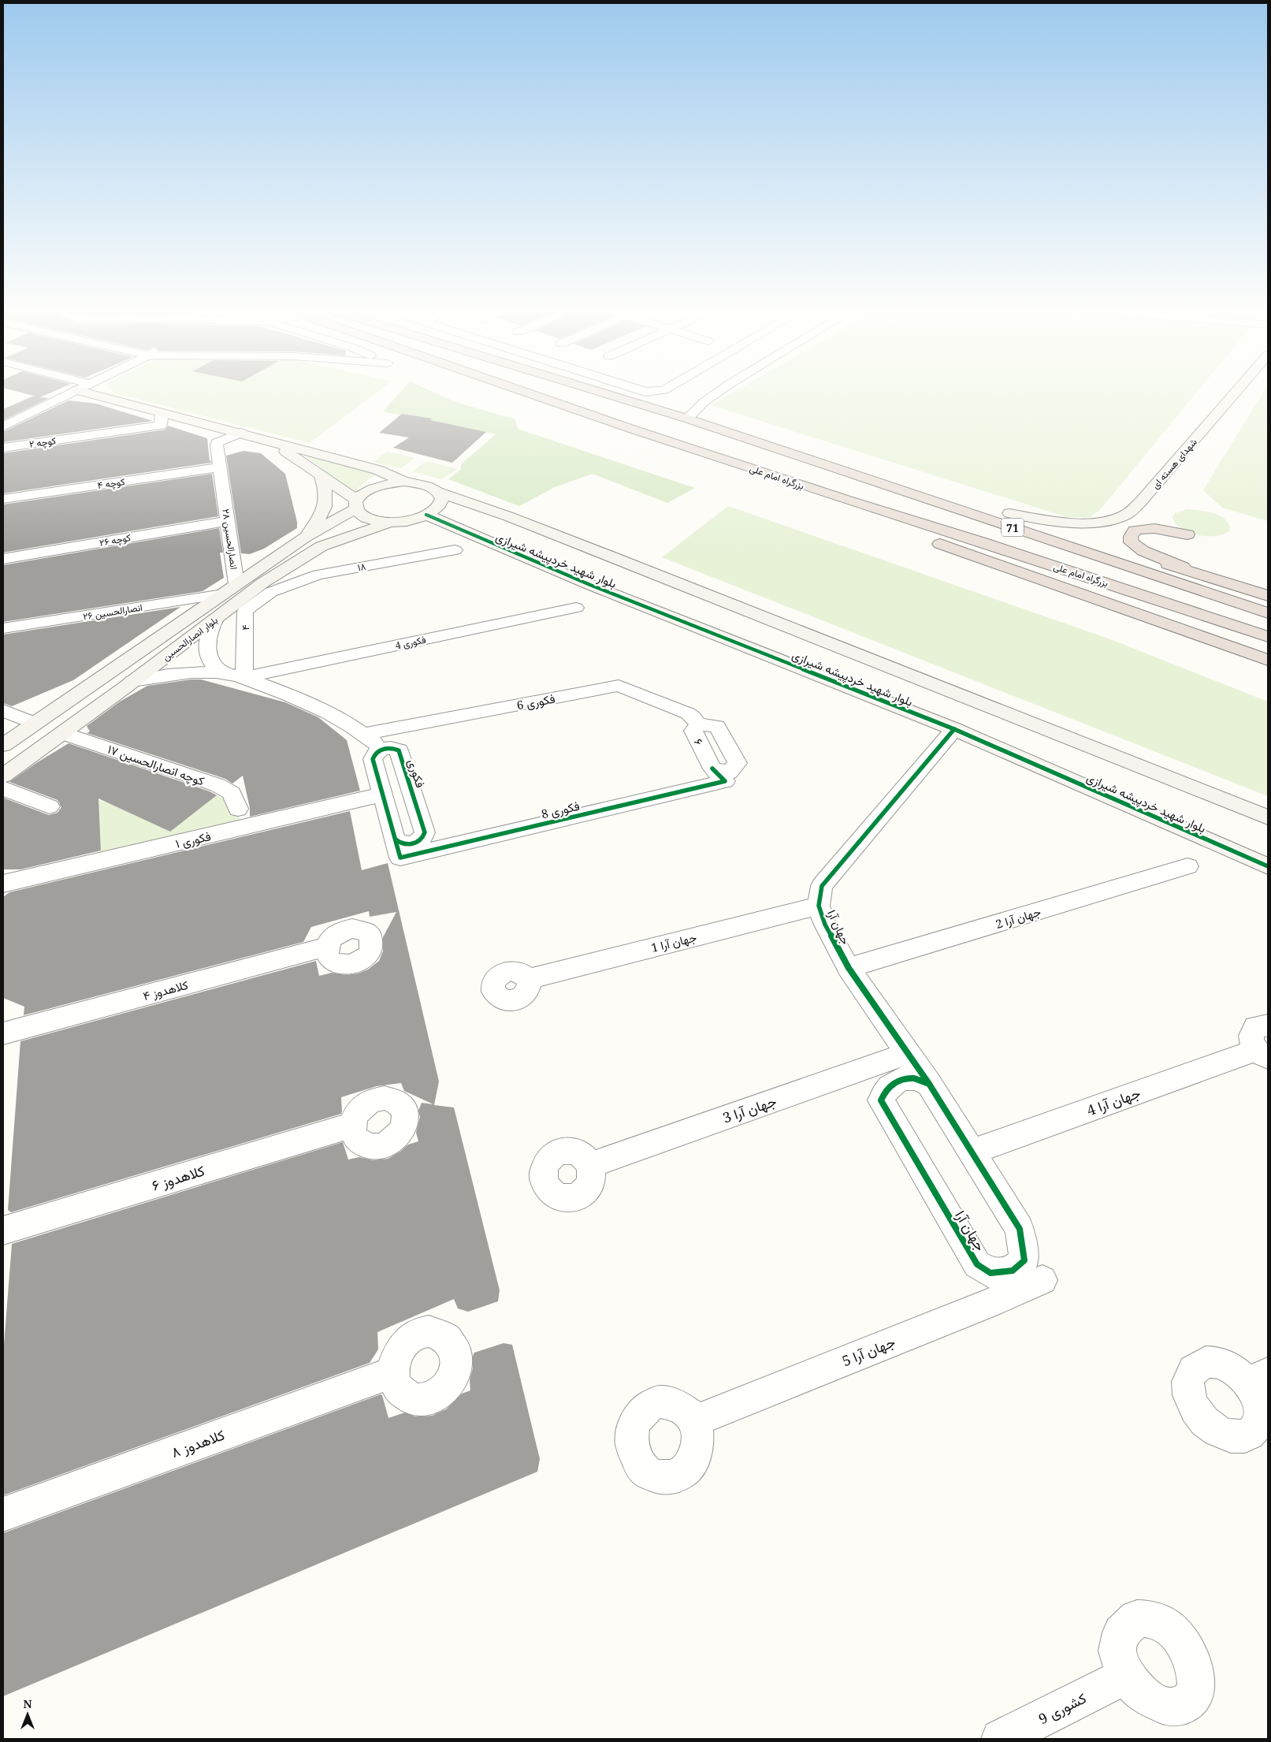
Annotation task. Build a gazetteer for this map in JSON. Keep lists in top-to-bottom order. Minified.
{"streets":{"highway":["بزرگراه امام علی","71"],"street":["کوچه ۲","شهدای هسته ای","کوچه ۴","انصارالحسین ۲۸","کوچه ۲۶","بلوار شهید خردپیشه شیرازی","۱۸","انصارالحسین ۲۶","۴","بلوار انصارالحسین","فکوری 4","فکوری 6","۶","کوچه انصارالحسین ۱۷","فکوری","فکوری 8","فکوری ۱","جهان آرا 2","جهان آرا","جهان آرا 1","کلاهدوز ۴","جهان آرا 4","جهان آرا 3","کلاهدوز ۶","جهان آرا 5","کلاهدوز ۸","کشوری 9"]},"crossings":[["کوچه ۴","انصارالحسین ۲۸"],["انصارالحسین ۲۸","کوچه ۲۶"],["انصارالحسین ۲۸","بلوار انصارالحسین"],["بلوار شهید خردپیشه شیرازی","بلوار انصارالحسین"],["بلوار شهید خردپیشه شیرازی","جهان آرا"],["۱۸","۴"],["انصارالحسین ۲۶","بلوار انصارالحسین"],["۴","فکوری 4"],["۴","فکوری"],["بلوار انصارالحسین","کوچه انصارالحسین ۱۷"],["بلوار انصارالحسین","فکوری"],["فکوری 4","فکوری"],["فکوری 6","۶"],["فکوری 6","فکوری"],["۶","فکوری 8"],["فکوری","فکوری 8"],["جهان آرا 2","جهان آرا"],["جهان آرا","جهان آرا 1"],["جهان آرا","جهان آرا 4"],["جهان آرا","جهان آرا 3"]],"north":"top"}
